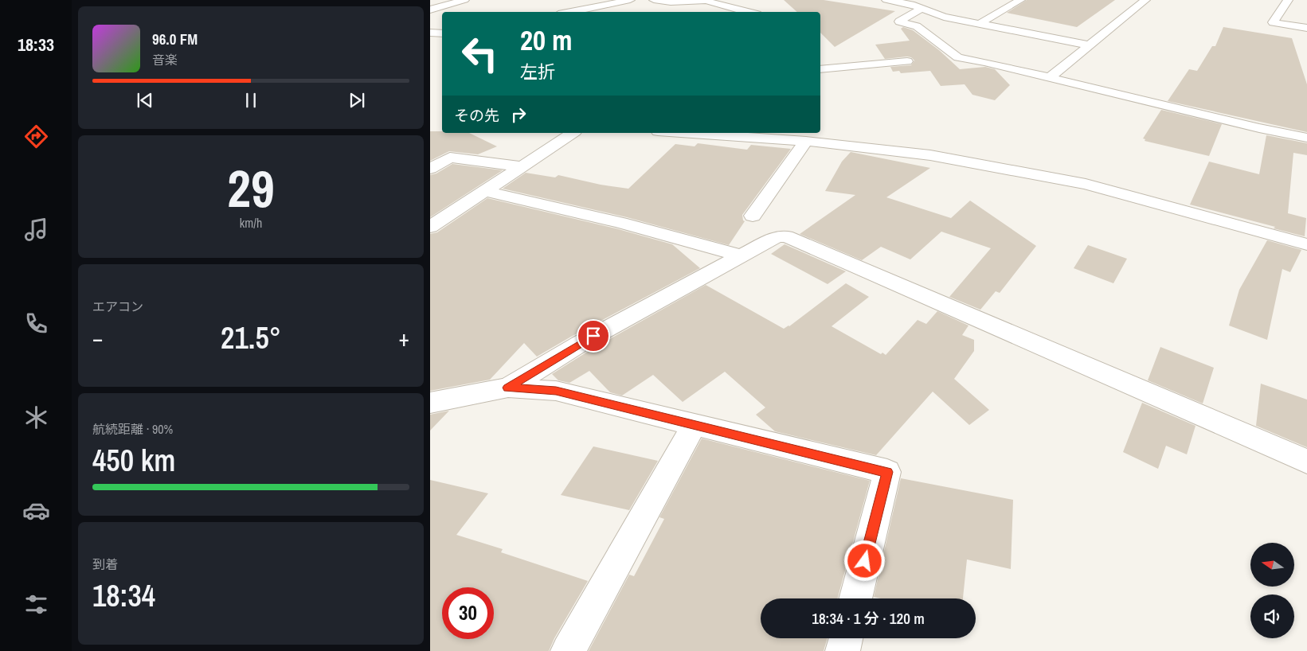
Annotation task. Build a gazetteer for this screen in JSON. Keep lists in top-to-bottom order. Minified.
{"north":"left","page":{"tabs":"18:33","turn":["20 m","左折"],"song":["96.0 FM","音楽"],"then":"その先","tile":[["29","km/h"],"エアコン",["航続距離 · 90%","450 km"],["到着","18:34"]],"heat":["−","21.5°","+"],"limit":"30","trip":"18:34 · 1 分 · 120 m"}}
